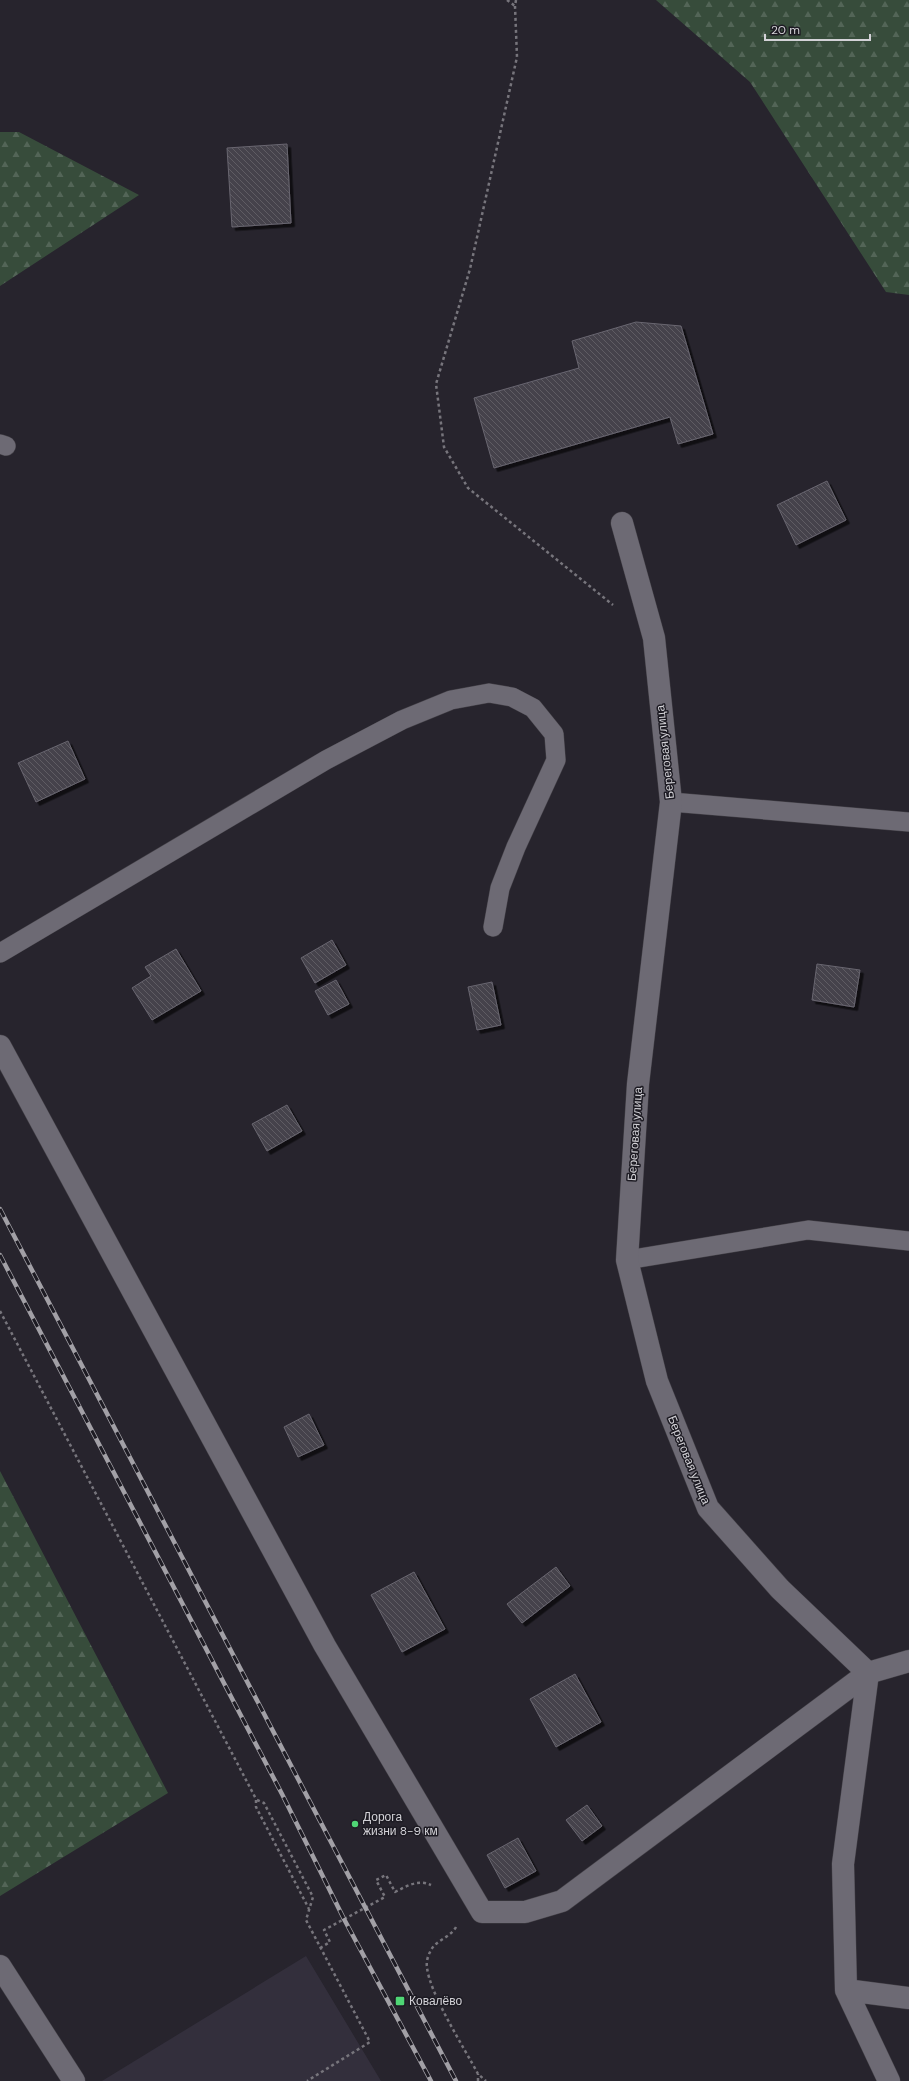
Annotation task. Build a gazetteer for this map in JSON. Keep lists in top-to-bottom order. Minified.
{"streets":{"street":["Береговая улица"]},"places":{"other":["Дорога жизни 8-9 км"],"transit":["Ковалёво"]},"scale_bar":"20 m"}
